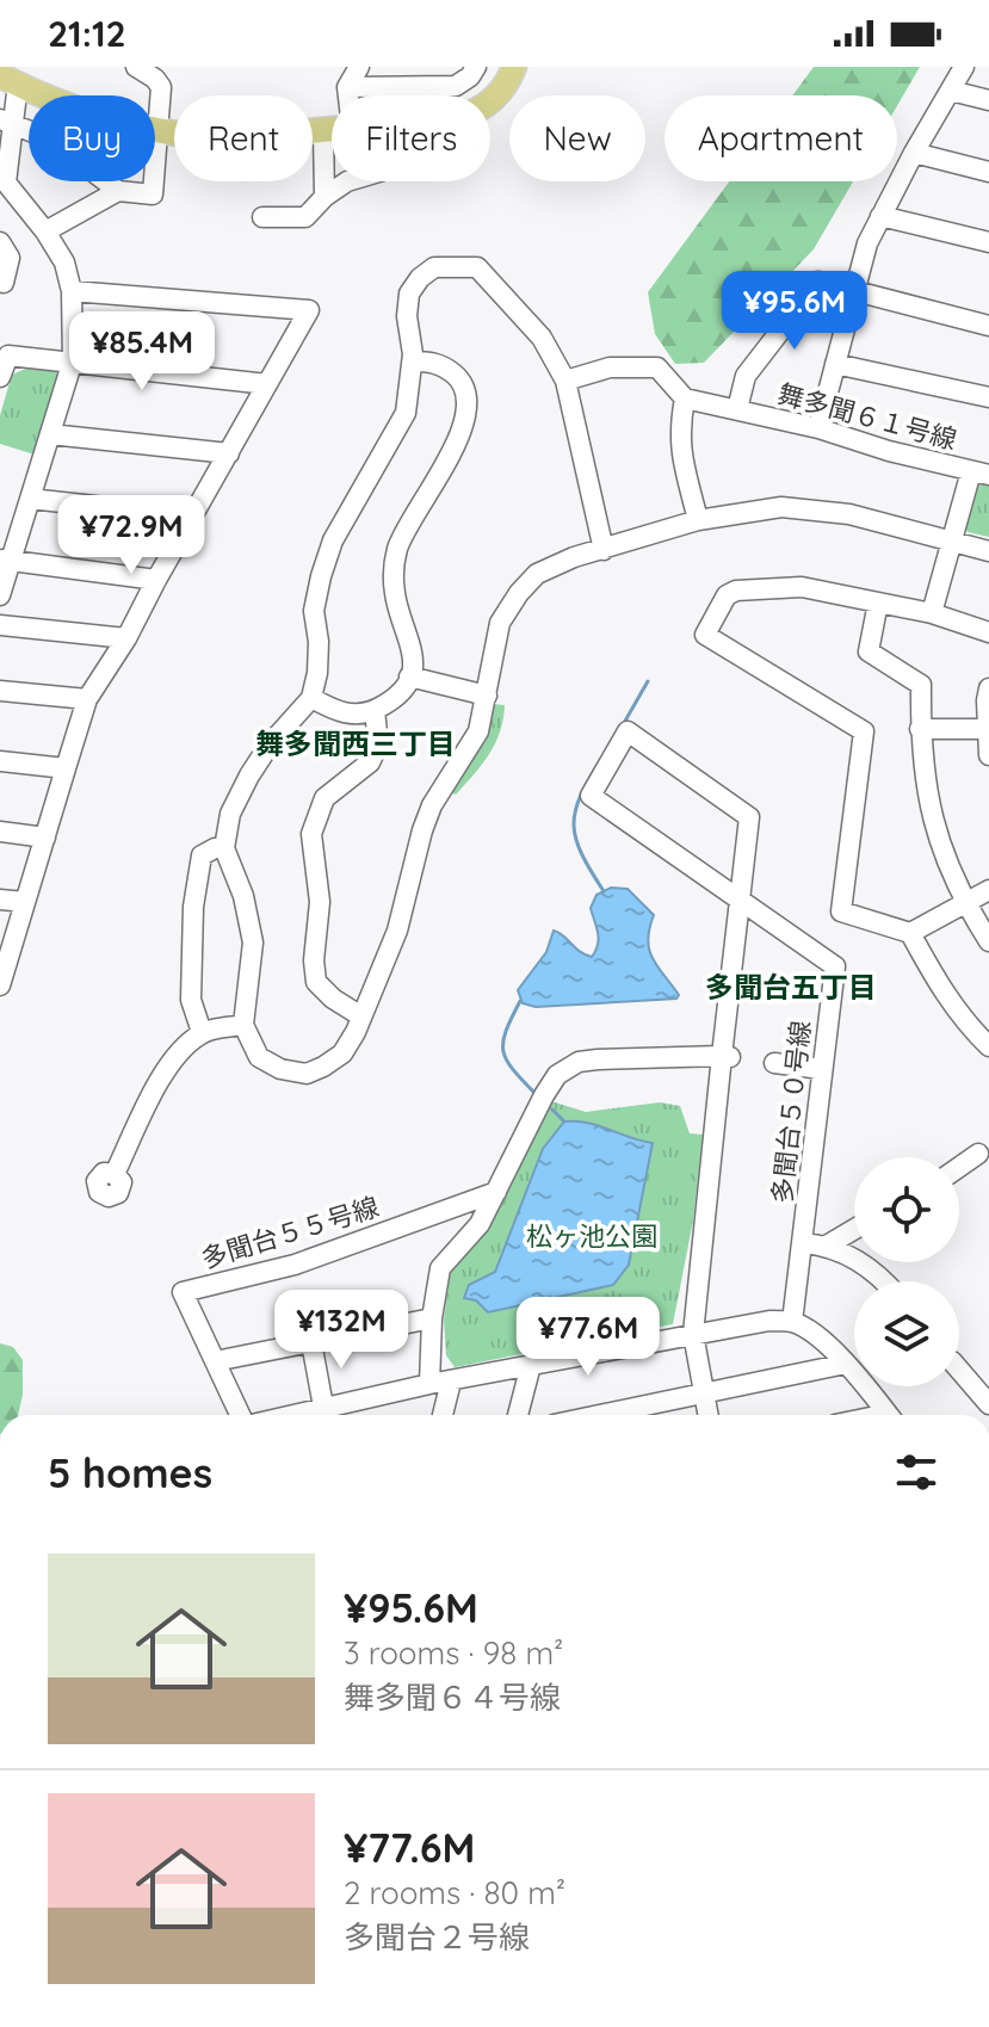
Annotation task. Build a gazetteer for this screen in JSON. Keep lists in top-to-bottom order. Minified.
{"streets":{"street":["舞多聞６１号線","多聞台５０号線","多聞台５５号線"]},"districts":["舞多聞西三丁目","多聞台五丁目"],"parks":["松ヶ池公園"],"page":{"status":"21:12","chip":["Buy","Rent","Filters","New","Apartment"],"price":["¥95.6M","¥85.4M","¥72.9M","¥132M","¥77.6M"],"heading":"5 homes","list":[{"name":"¥95.6M","note":"3 rooms · 98 m² · 舞多聞６４号線"},{"name":"¥77.6M","note":"2 rooms · 80 m² · 多聞台２号線"}]}}
